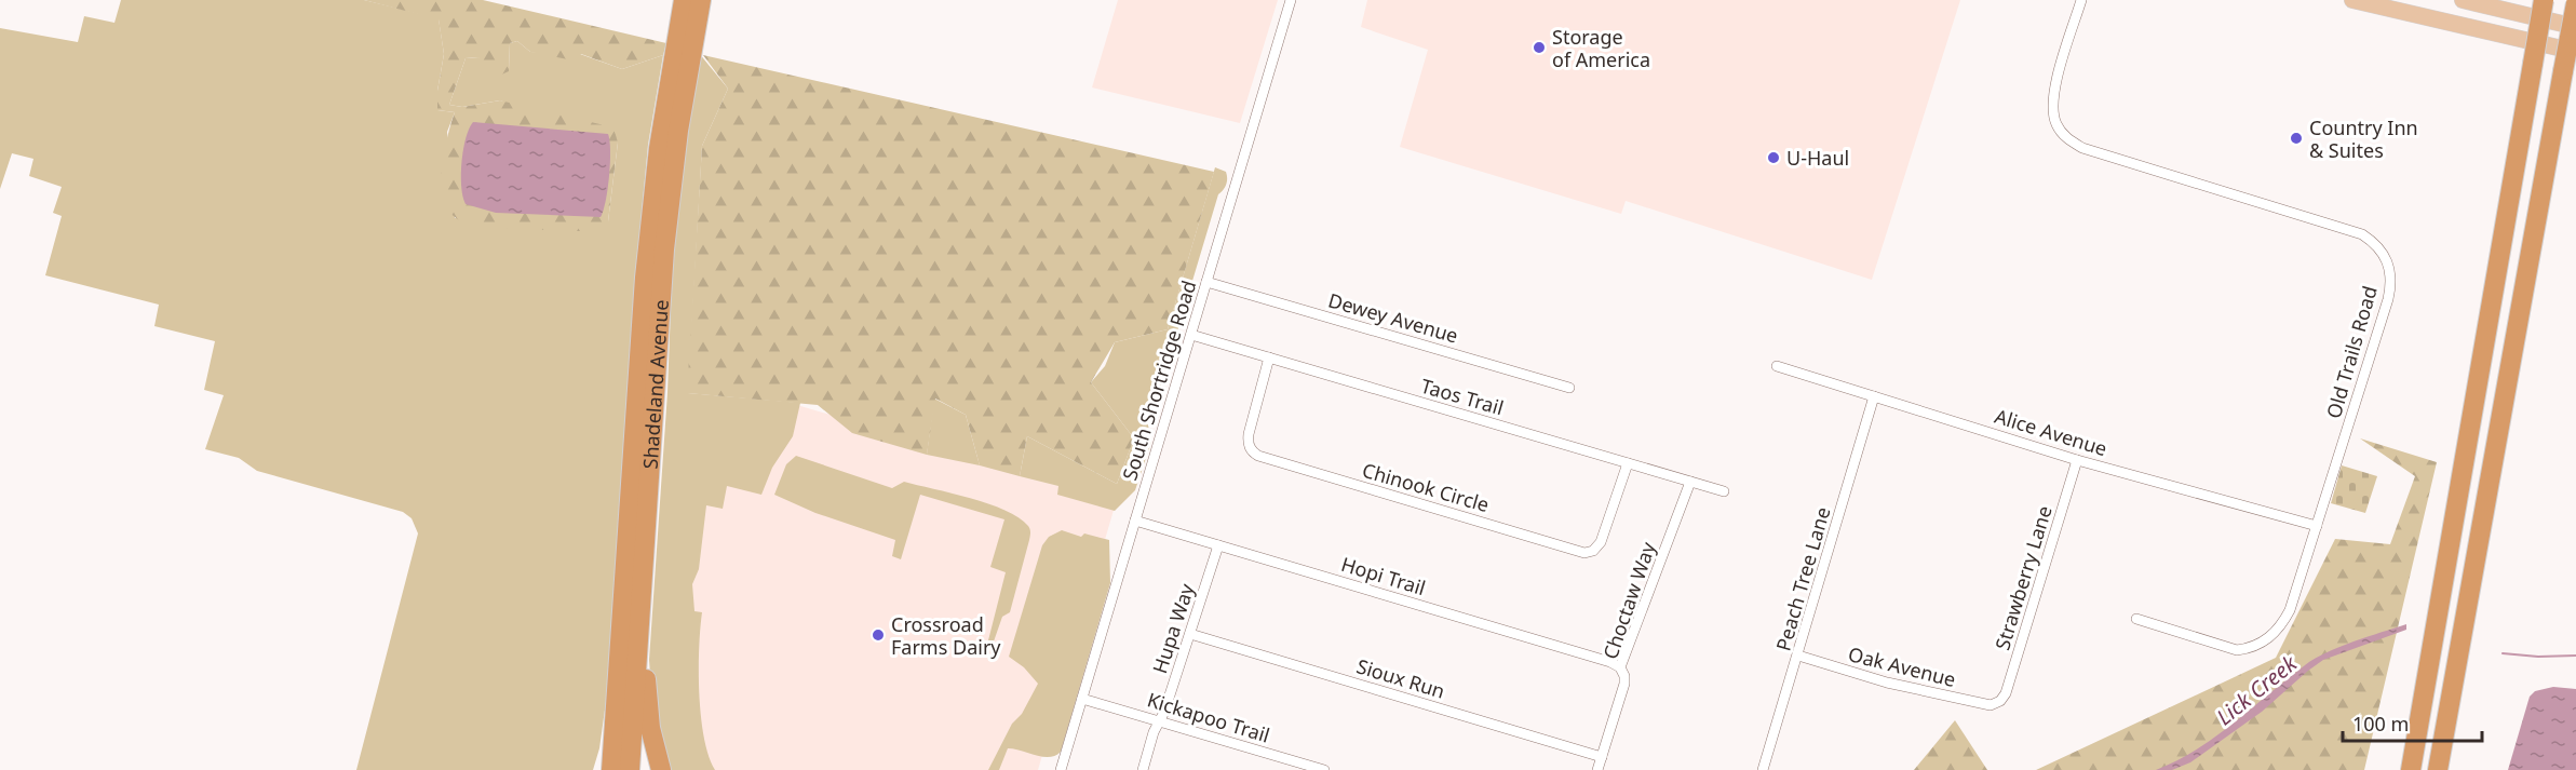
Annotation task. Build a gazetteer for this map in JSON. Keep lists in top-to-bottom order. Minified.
{"streets":{"highway":["Shadeland Avenue"],"street":["Dewey Avenue","Old Trails Road","South Shortridge Road","Taos Trail","Alice Avenue","Chinook Circle","Hopi Trail","Strawberry Lane","Peach Tree Lane","Choctaw Way","Hupa Way","Oak Avenue","Sioux Run","Kickapoo Trail"]},"crossings":[["Dewey Avenue","South Shortridge Road"],["Old Trails Road","Alice Avenue"],["South Shortridge Road","Taos Trail"],["South Shortridge Road","Hopi Trail"],["South Shortridge Road","Kickapoo Trail"],["Taos Trail","Chinook Circle"],["Taos Trail","Choctaw Way"],["Alice Avenue","Strawberry Lane"],["Alice Avenue","Peach Tree Lane"],["Hopi Trail","Choctaw Way"],["Hopi Trail","Hupa Way"],["Strawberry Lane","Oak Avenue"],["Peach Tree Lane","Oak Avenue"],["Choctaw Way","Sioux Run"],["Hupa Way","Sioux Run"],["Hupa Way","Kickapoo Trail"]],"water":["Lick Creek"],"places":["Storage of America","Country Inn & Suites","U-Haul","Crossroad Farms Dairy"],"scale_bar":"100 m"}
